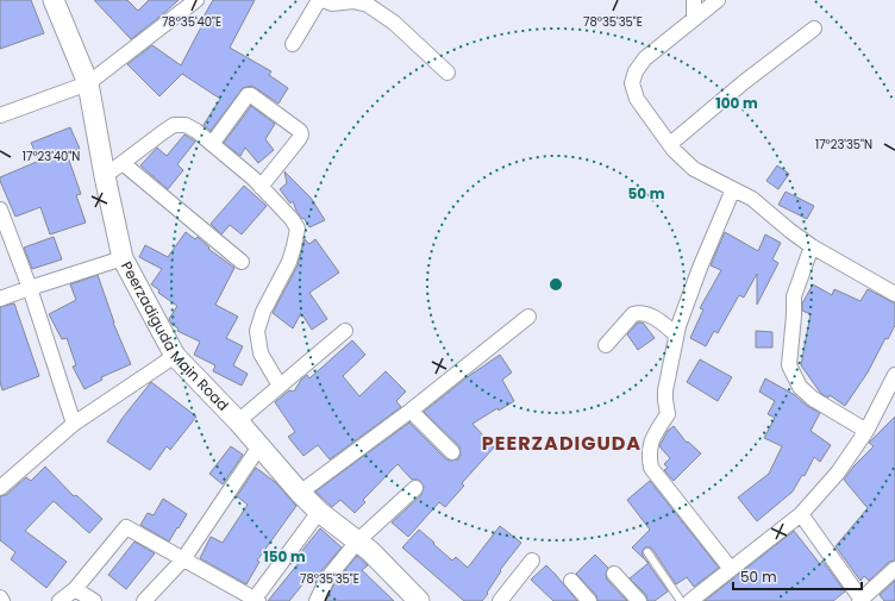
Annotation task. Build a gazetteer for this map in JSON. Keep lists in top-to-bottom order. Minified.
{"streets":{"street":["Peerzadiguda Main Road"]},"districts":["PEERZADIGUDA"],"scale_bar":"50 m","coordinates":["78°35'40\"E","78°35'35\"E","17°23'35\"N","17°23'40\"N"],"rings":["100 m","50 m","150 m"]}
